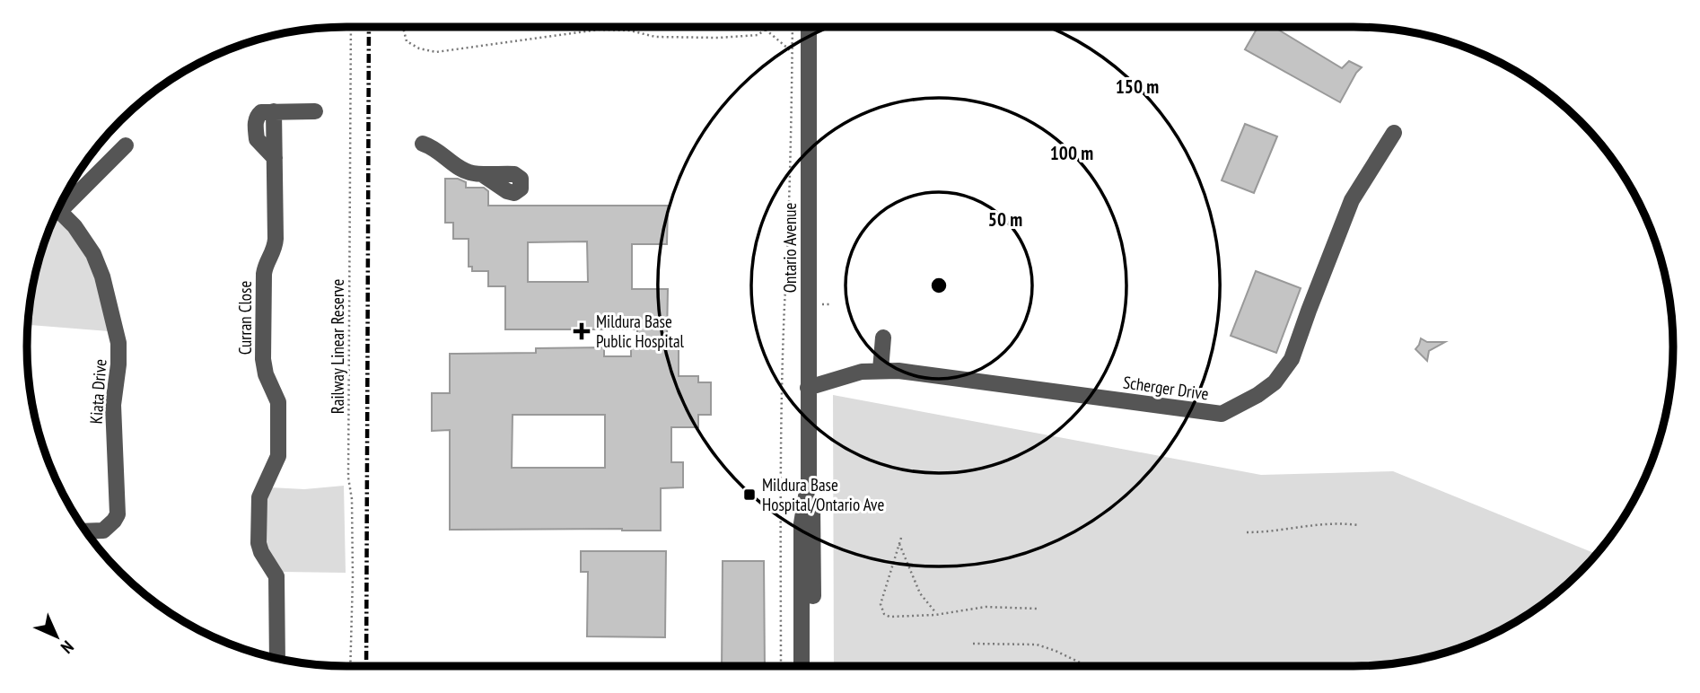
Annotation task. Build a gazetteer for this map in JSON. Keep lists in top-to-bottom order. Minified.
{"streets":{"street":["Ontario Avenue","Curran Close","Scherger Drive","Kiata Drive"],"path":["Railway Linear Reserve"]},"crossings":[["Ontario Avenue","Scherger Drive"]],"places":{"health":["Mildura Base Public Hospital"],"transit":["Mildura Base Hospital/Ontario Ave"]},"north":"bottom right","rings":["150 m","100 m","50 m"]}
